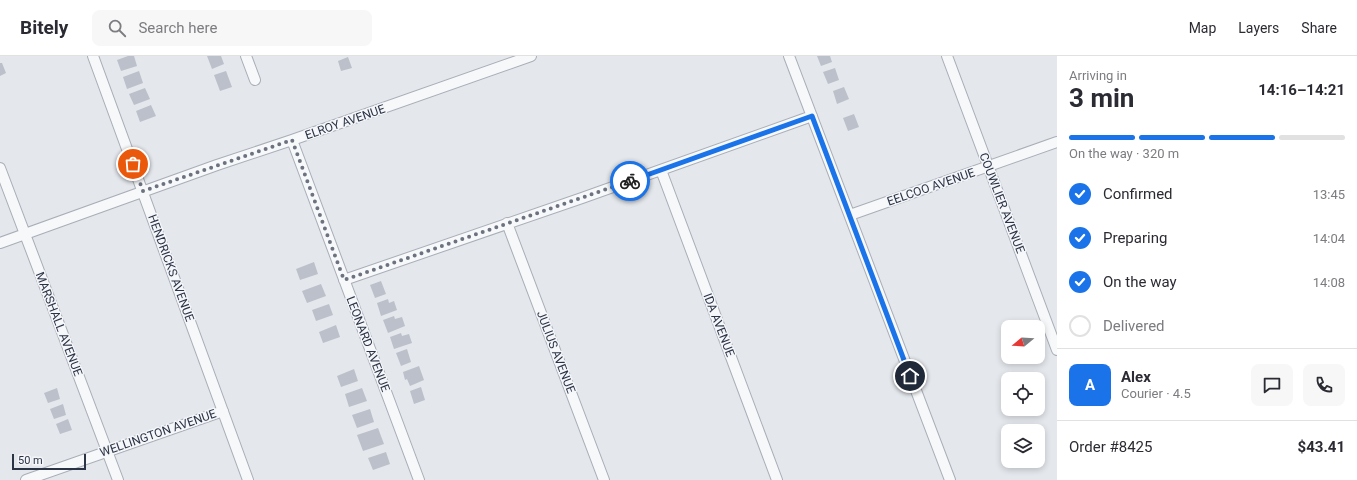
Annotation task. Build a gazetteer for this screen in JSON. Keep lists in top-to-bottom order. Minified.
{"streets":{"street":["ELROY AVENUE","EELCOO AVENUE","COUWLIER AVENUE","HENDRICKS AVENUE","MARSHALL AVENUE","IDA AVENUE","LEONARD AVENUE","JULIUS AVENUE","WELLINGTON AVENUE"]},"crossings":[["ELROY AVENUE","HENDRICKS AVENUE"],["ELROY AVENUE","MARSHALL AVENUE"],["ELROY AVENUE","LEONARD AVENUE"],["EELCOO AVENUE","COUWLIER AVENUE"],["HENDRICKS AVENUE","WELLINGTON AVENUE"],["MARSHALL AVENUE","WELLINGTON AVENUE"]],"scale_bar":"50 m","north":"left","page":{"header":"Bitely","search":"Search here","nav":["Map","Layers","Share"],"heading":["3 min","Arriving in","14:16–14:21"],"panel":["Alex","Courier · 4.5","Order #8425","$43.41"],"bar":"On the way · 320 m","list":[["Confirmed","13:45"],["Preparing","14:04"],["On the way","14:08"],"Delivered"],"round":"A","scale":"50 m"}}
